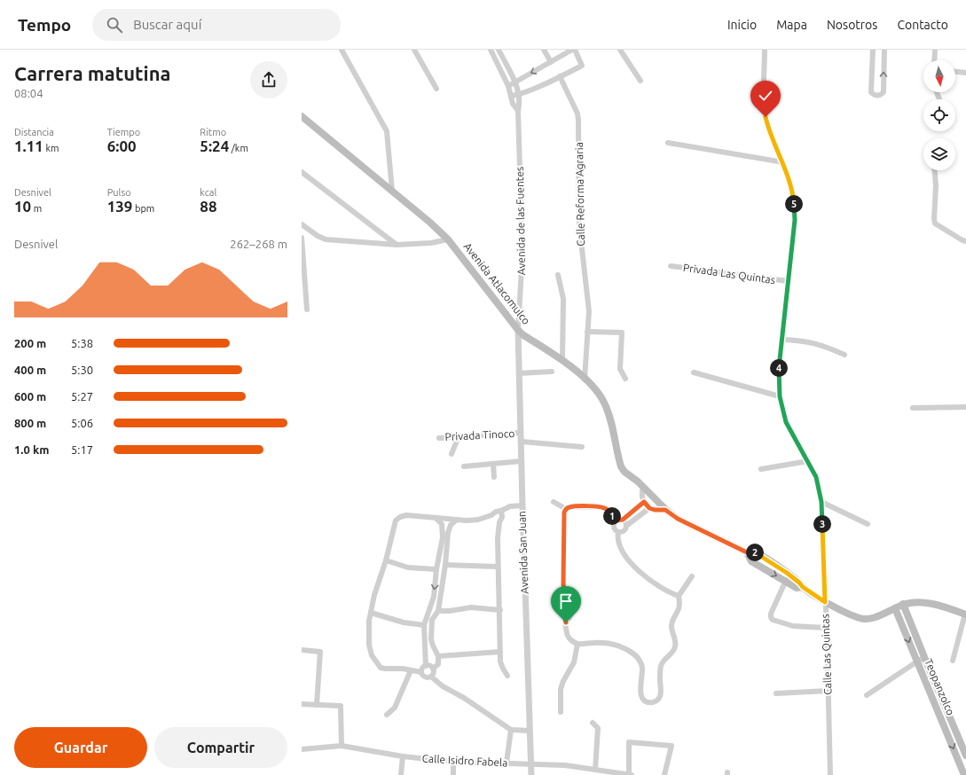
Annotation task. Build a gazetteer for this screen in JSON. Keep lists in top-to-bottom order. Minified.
{"streets":{"main road":["Avenida Atlacomulco","Teopanzolco"],"street":["Calle Reforma Agraria","Avenida de las Fuentes","Privada Las Quintas","Privada Tinoco","Avenida San Juan","Calle Las Quintas","Calle Isidro Fabela"]},"crossings":[["Calle Reforma Agraria","Avenida Atlacomulco"],["Avenida de las Fuentes","Avenida Atlacomulco"],["Avenida de las Fuentes","Avenida San Juan"],["Privada Las Quintas","Calle Las Quintas"],["Avenida Atlacomulco","Avenida San Juan"],["Avenida Atlacomulco","Calle Las Quintas"],["Avenida Atlacomulco","Teopanzolco"],["Privada Tinoco","Avenida San Juan"],["Avenida San Juan","Calle Isidro Fabela"]],"north":"bottom","page":{"header":"Tempo","search":"Buscar aquí","nav":["Inicio","Mapa","Nosotros","Contacto"],"heading":["Carrera matutina","08:04"],"stats":[["Distancia","1.11 km"],["Tiempo","6:00"],["Ritmo","5:24 /km"],["Desnivel","10 m"],["Pulso","139 bpm"],["kcal","88"]],"pins":["5","4","1","3","2"],"chart":["Desnivel","262–268 m"],"list":[{"name":"200 m","note":"5:38"},{"name":"400 m","note":"5:30"},{"name":"600 m","note":"5:27"},{"name":"800 m","note":"5:06"},{"name":"1.0 km","note":"5:17"}],"buttons":["Guardar","Compartir"]}}
